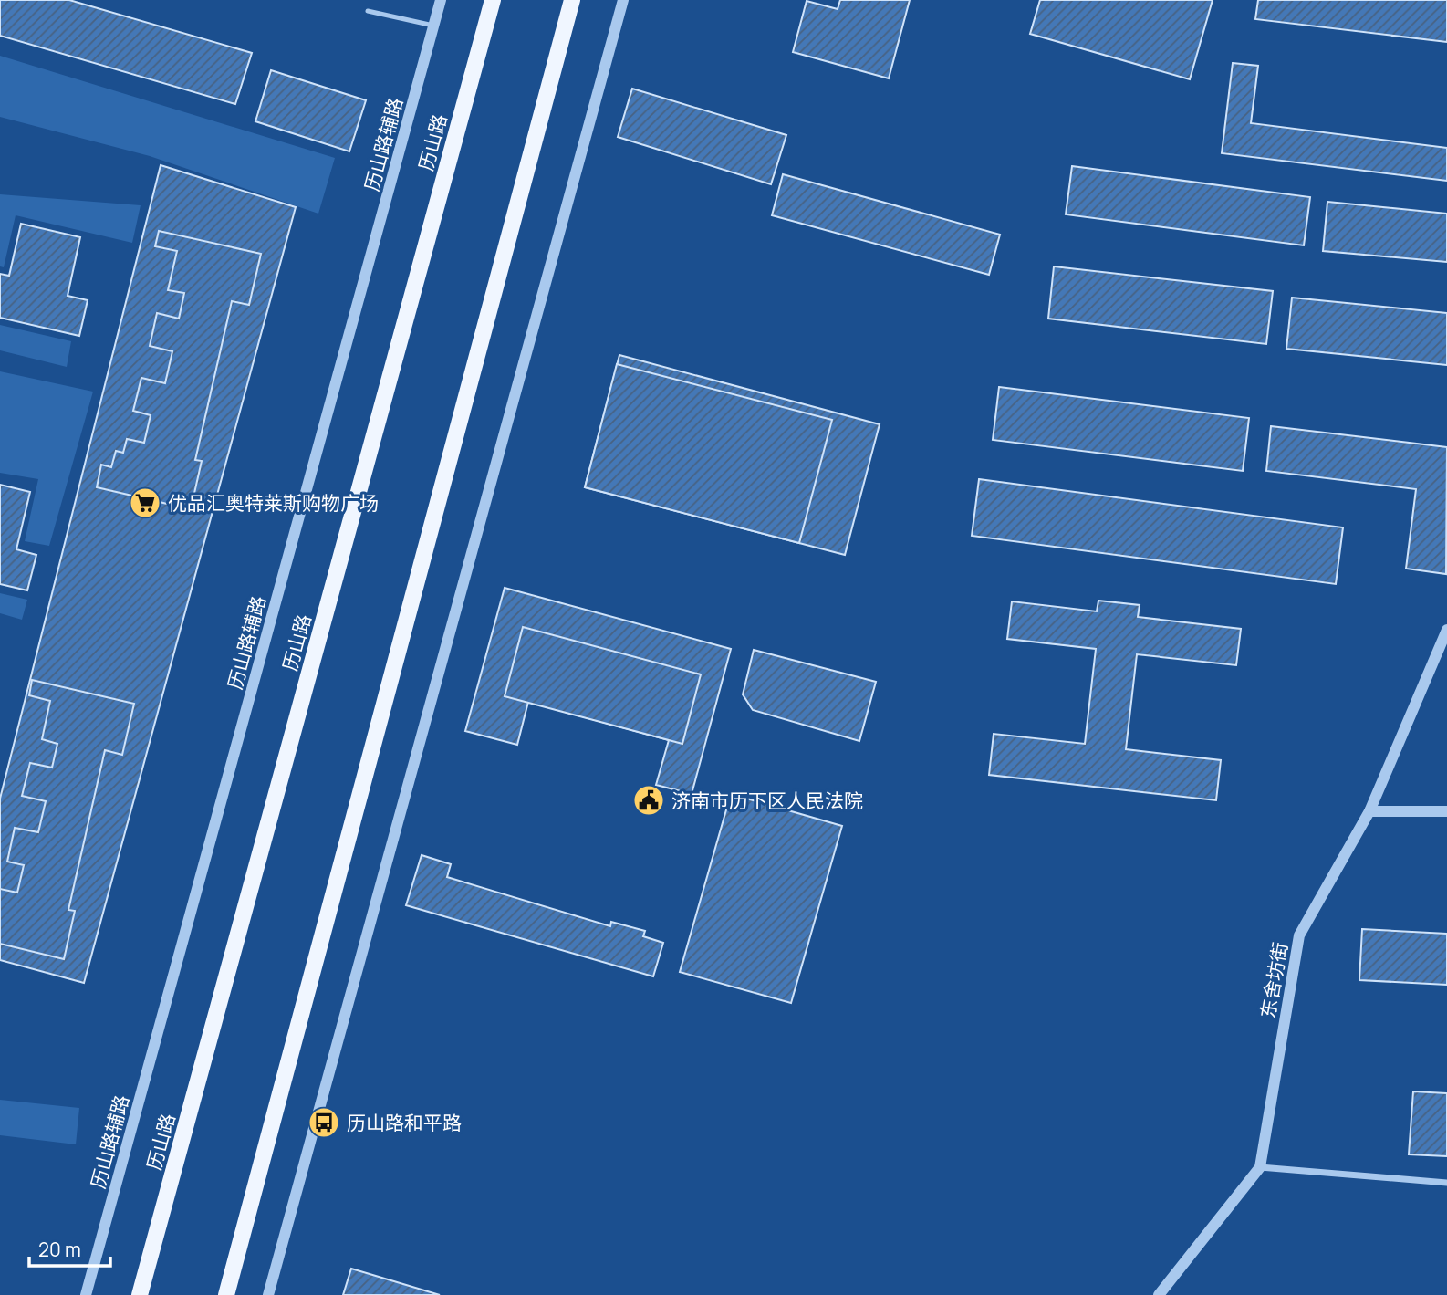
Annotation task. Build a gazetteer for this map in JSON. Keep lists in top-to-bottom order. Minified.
{"streets":{"main road":["历山路"],"street":["历山路辅路","东舍坊街"]},"places":{"supermarket":["优品汇奥特莱斯购物广场"],"public building":["济南市历下区人民法院"],"bus stop":["历山路和平路"]},"scale_bar":"20 m"}
